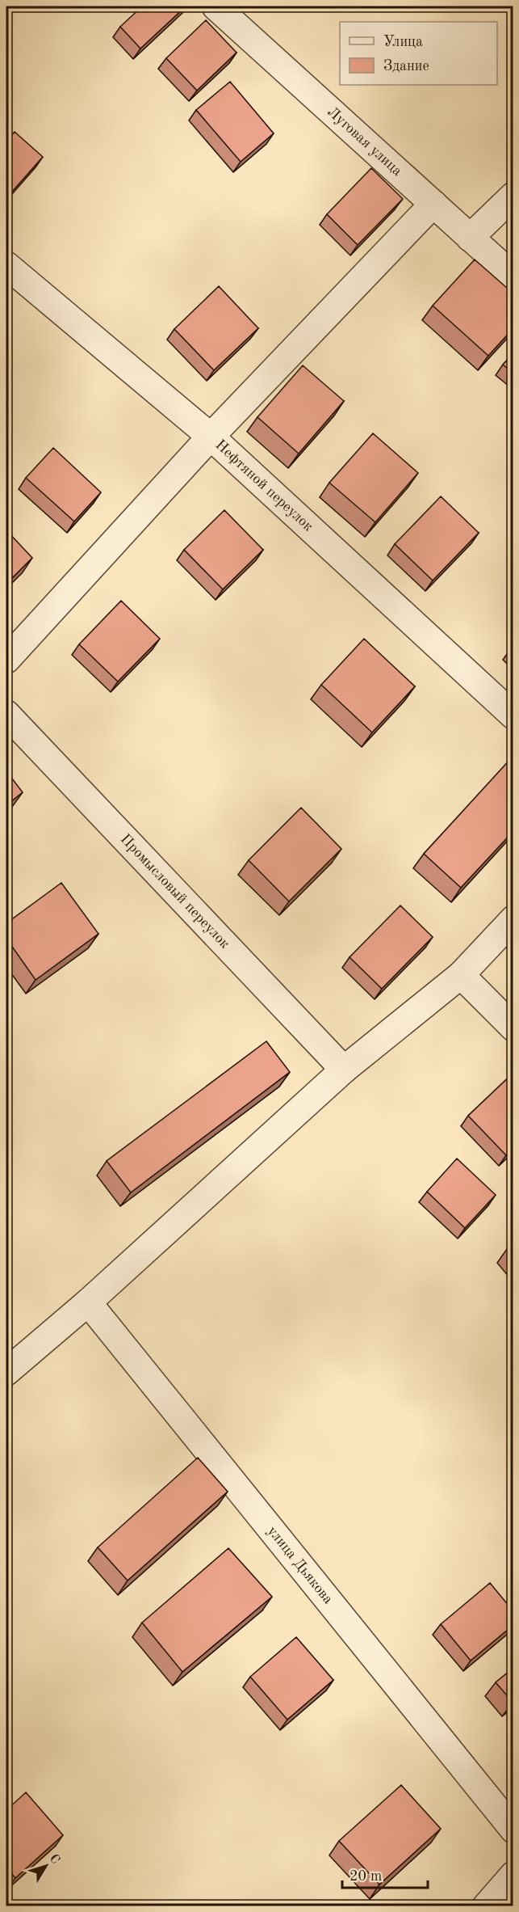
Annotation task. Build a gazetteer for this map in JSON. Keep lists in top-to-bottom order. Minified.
{"streets":{"street":["Луговая улица","Нефтяной переулок","Промысловый переулок","улица Дьякова"]},"legend":["Улица","Здание"],"scale_bar":"20 m","north":"top right"}
